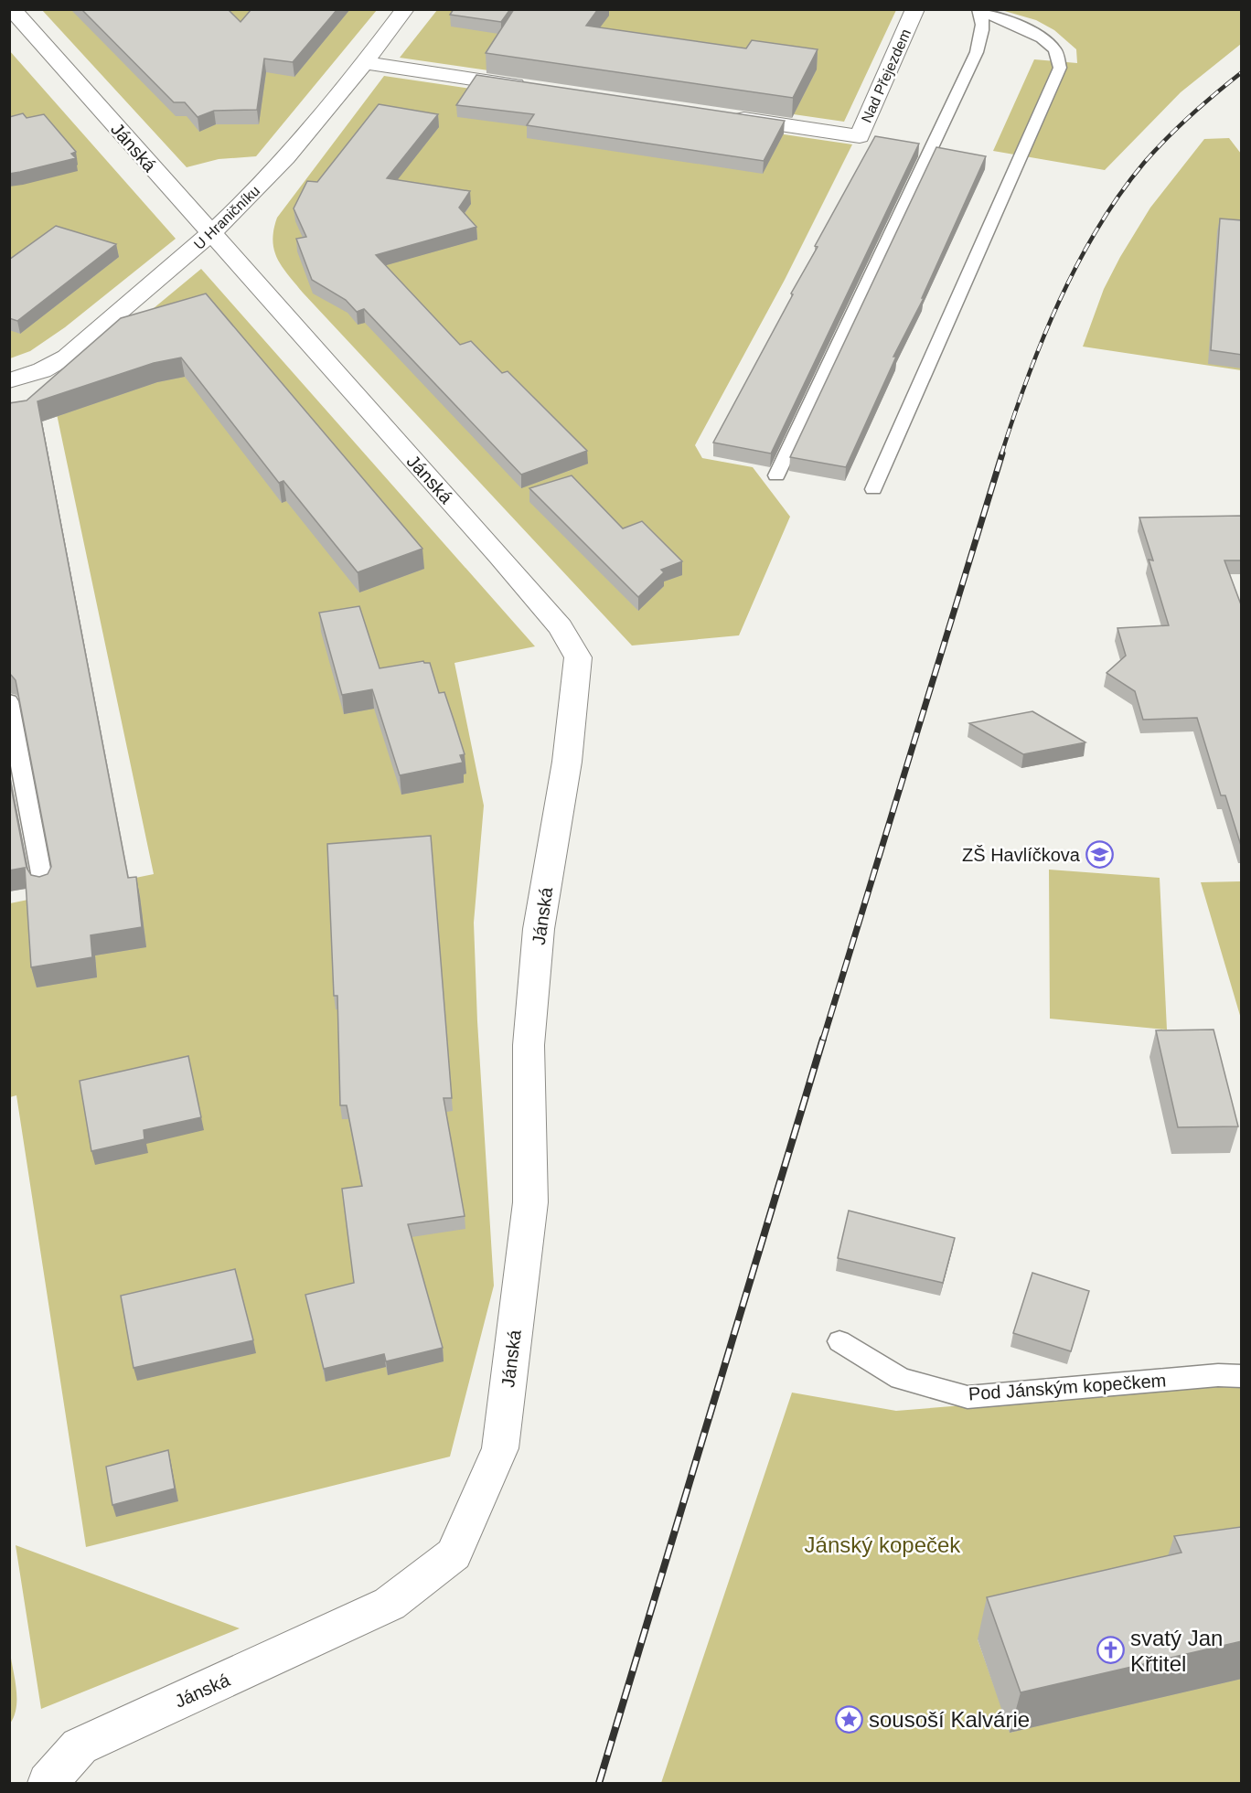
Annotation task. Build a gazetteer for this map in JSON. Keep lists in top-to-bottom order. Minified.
{"streets":{"street":["Nad Přejezdem","Jánská","U Hraničníku"],"lane":["Pod Jánským kopečkem"]},"crossings":[["Jánská","U Hraničníku"]],"parks":["Jánský kopeček"],"places":{"school or university":["ZŠ Havlíčkova"],"church":["svatý Jan Křtitel"],"place":["sousoší Kalvárie"]}}
